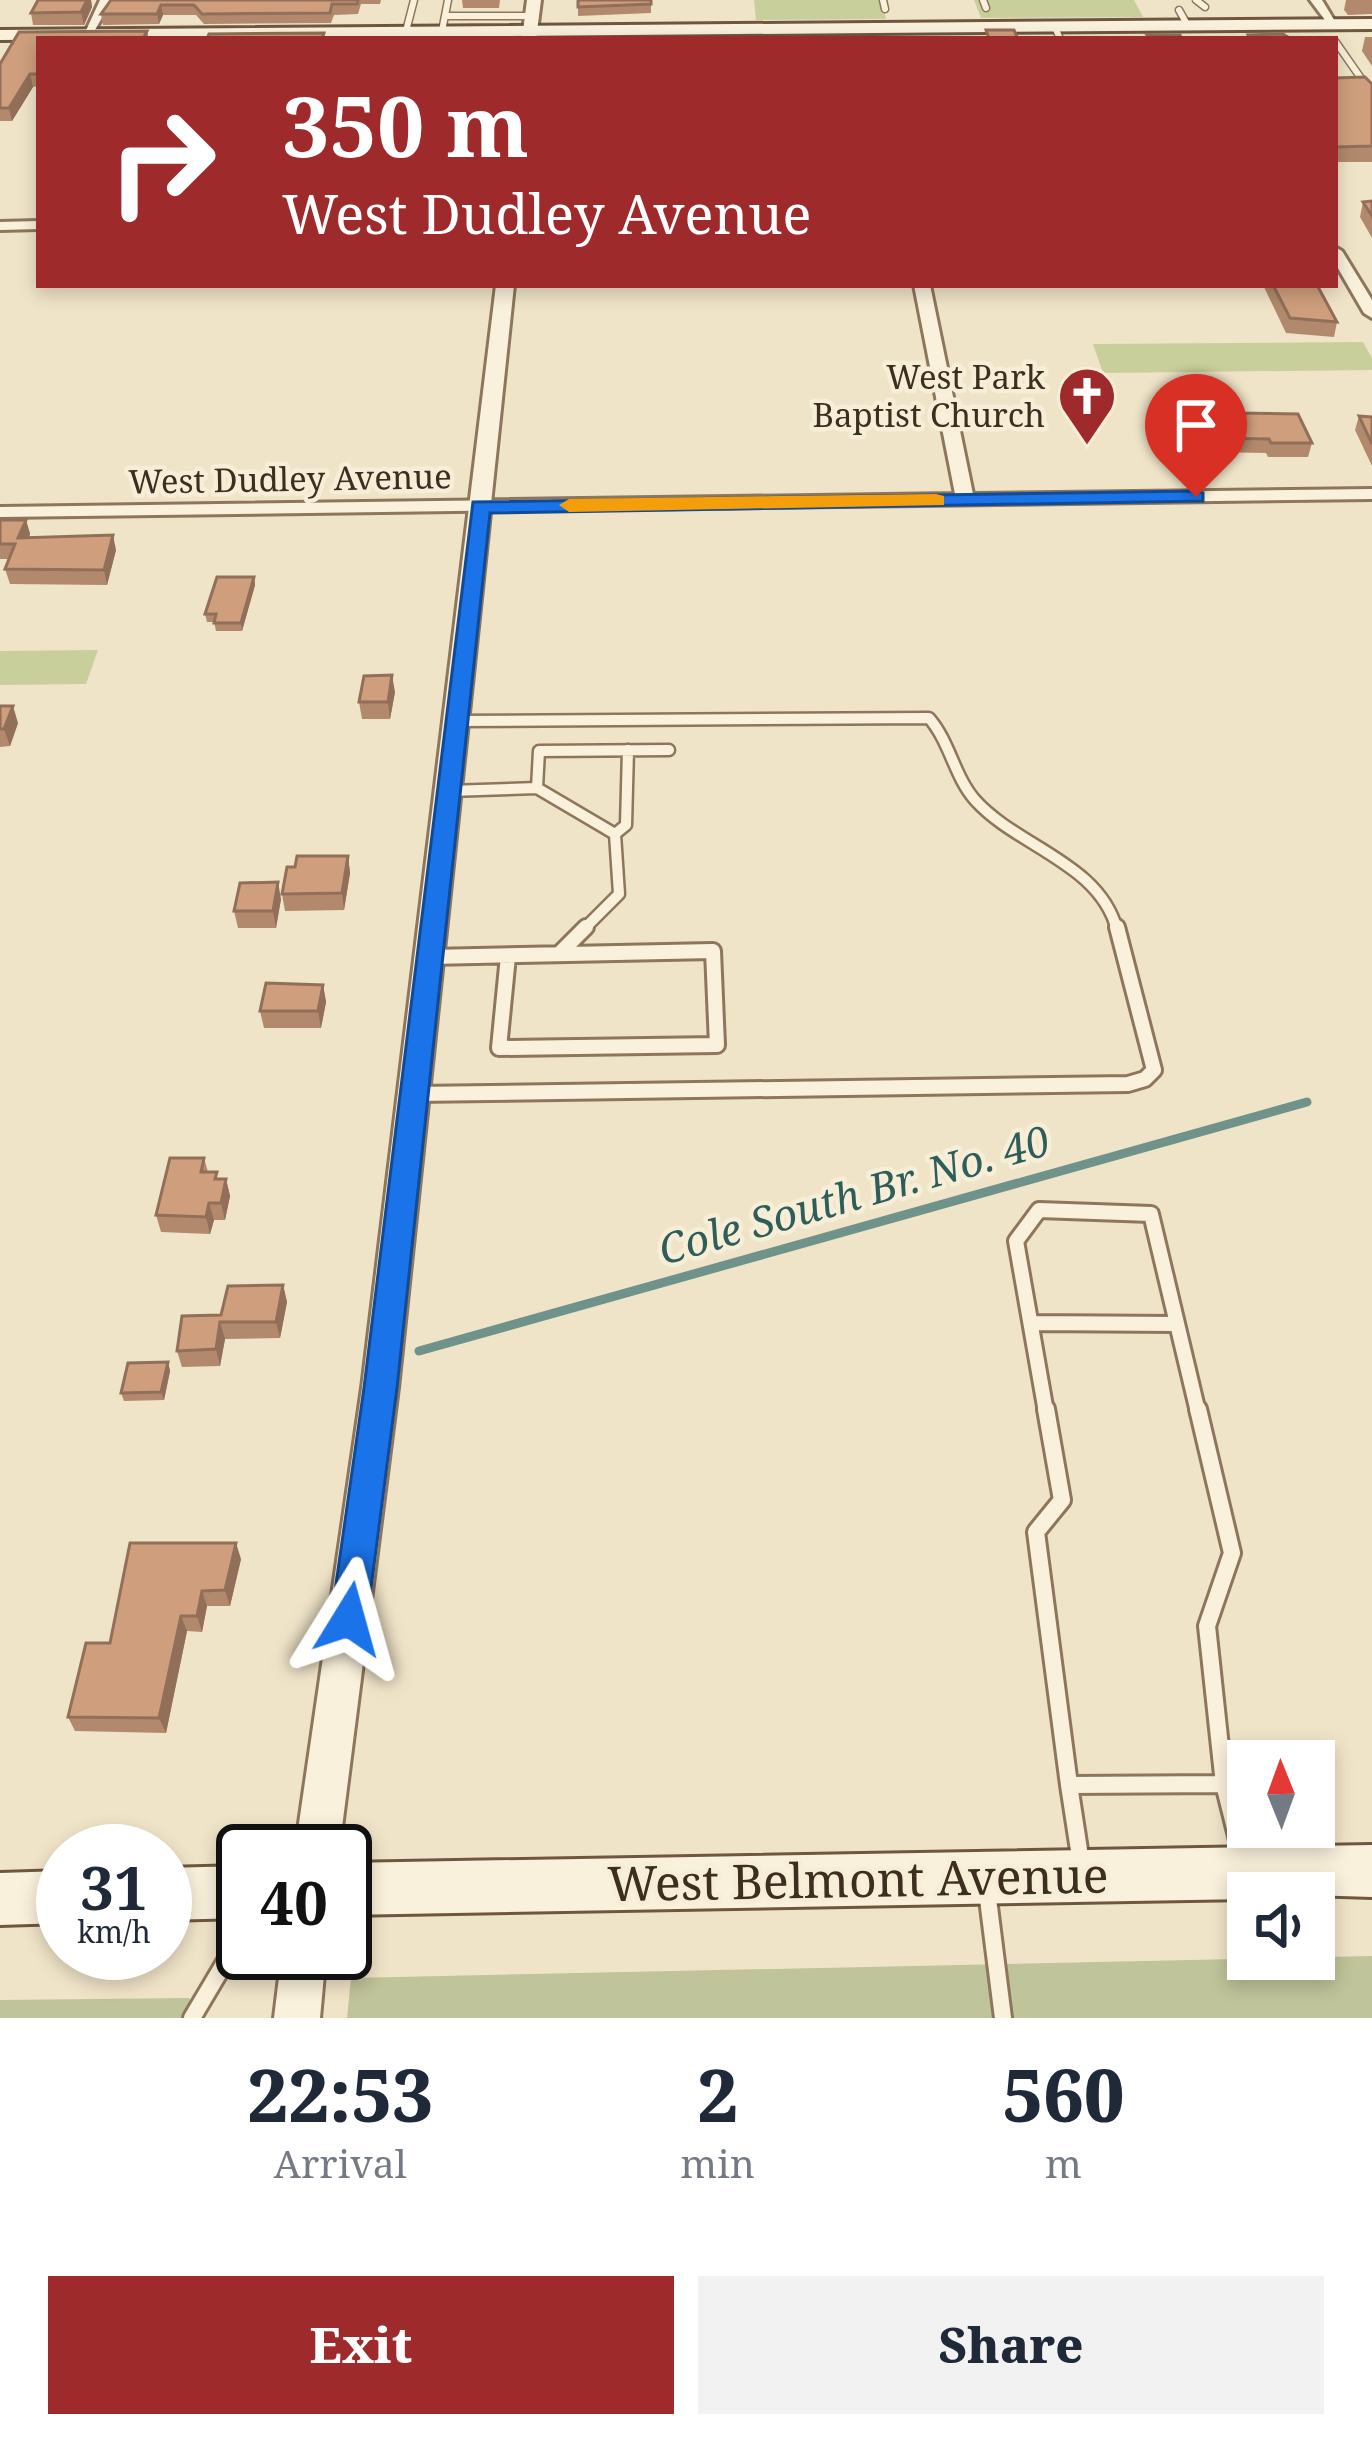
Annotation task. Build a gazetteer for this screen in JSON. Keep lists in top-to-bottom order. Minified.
{"streets":{"main road":["West Belmont Avenue"],"street":["West Dudley Avenue"]},"water":["Cole South Br. No. 40"],"places":{"church":["West Park Baptist Church"]},"north":"top","page":{"turn":["350 m","West Dudley Avenue"],"speed":"31 km/h","limit":"40","eta":["22:53","Arrival","2","min","560","m"],"buttons":["Exit","Share"]}}
